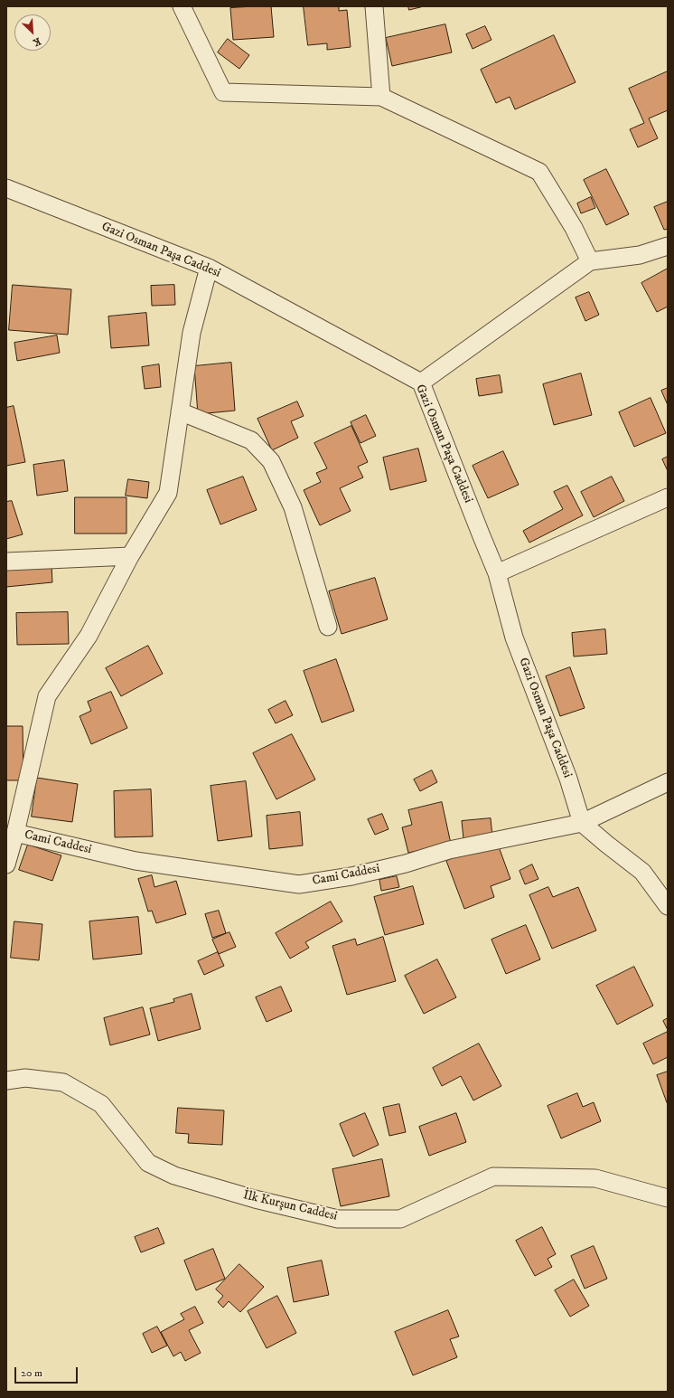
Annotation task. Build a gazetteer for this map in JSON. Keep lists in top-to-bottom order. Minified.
{"streets":{"street":["Gazi Osman Paşa Caddesi","Cami Caddesi","İlk Kurşun Caddesi"]},"crossings":[["Gazi Osman Paşa Caddesi","Cami Caddesi"]],"scale_bar":"20 m","north":"bottom right"}
